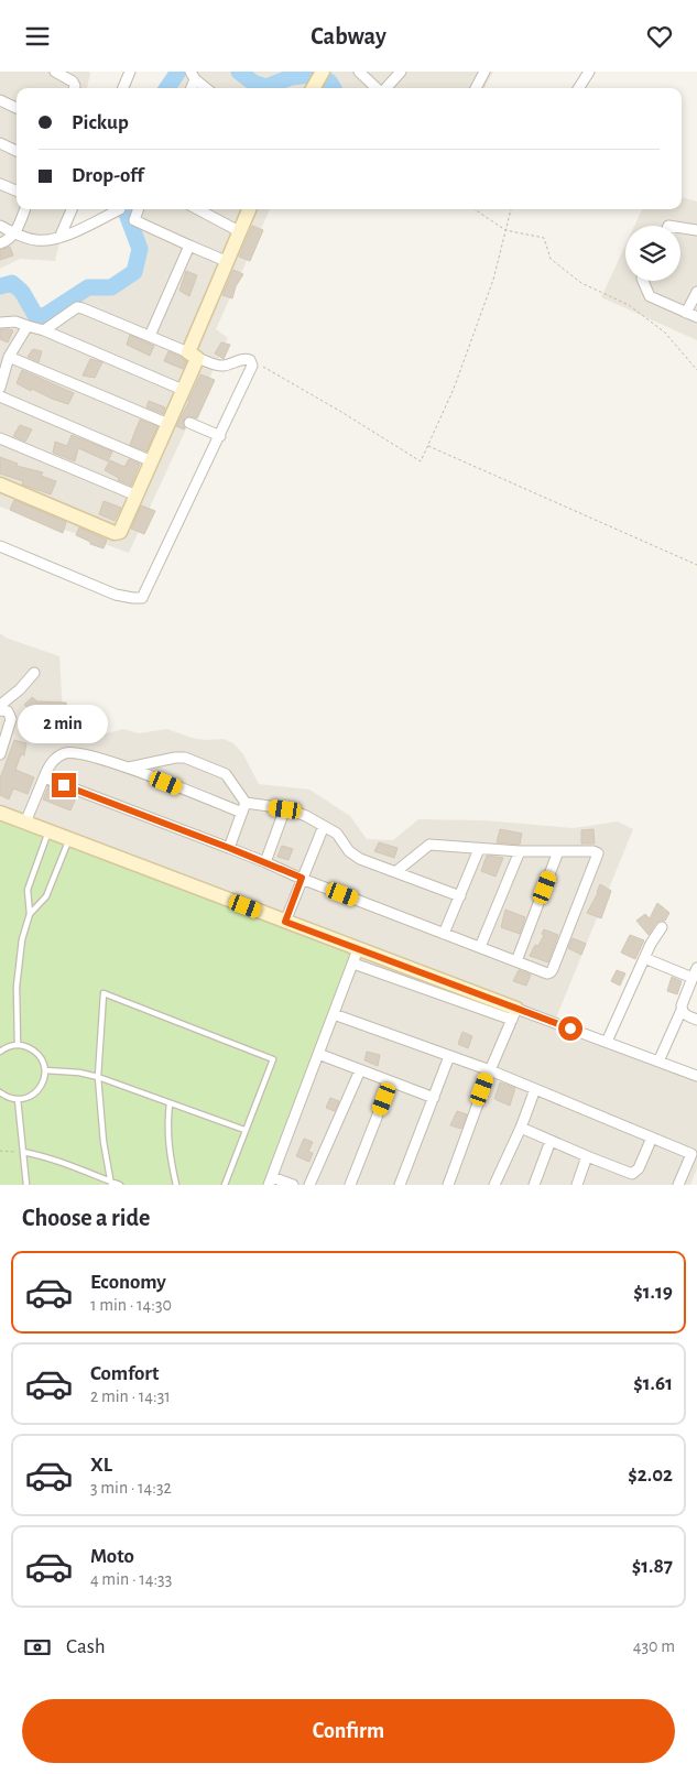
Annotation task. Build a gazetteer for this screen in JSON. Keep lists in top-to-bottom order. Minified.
{"page":{"header":"Cabway","banner":["Pickup","Drop-off"],"bubble":"2 min","heading":"Choose a ride","list":[{"name":"Economy","note":"1 min · 14:30","value":"$1.19"},{"name":"Comfort","note":"2 min · 14:31","value":"$1.61"},{"name":"XL","note":"3 min · 14:32","value":"$2.02"},{"name":"Moto","note":"4 min · 14:33","value":"$1.87"}],"pay":["Cash","430 m"],"buttons":"Confirm"}}
